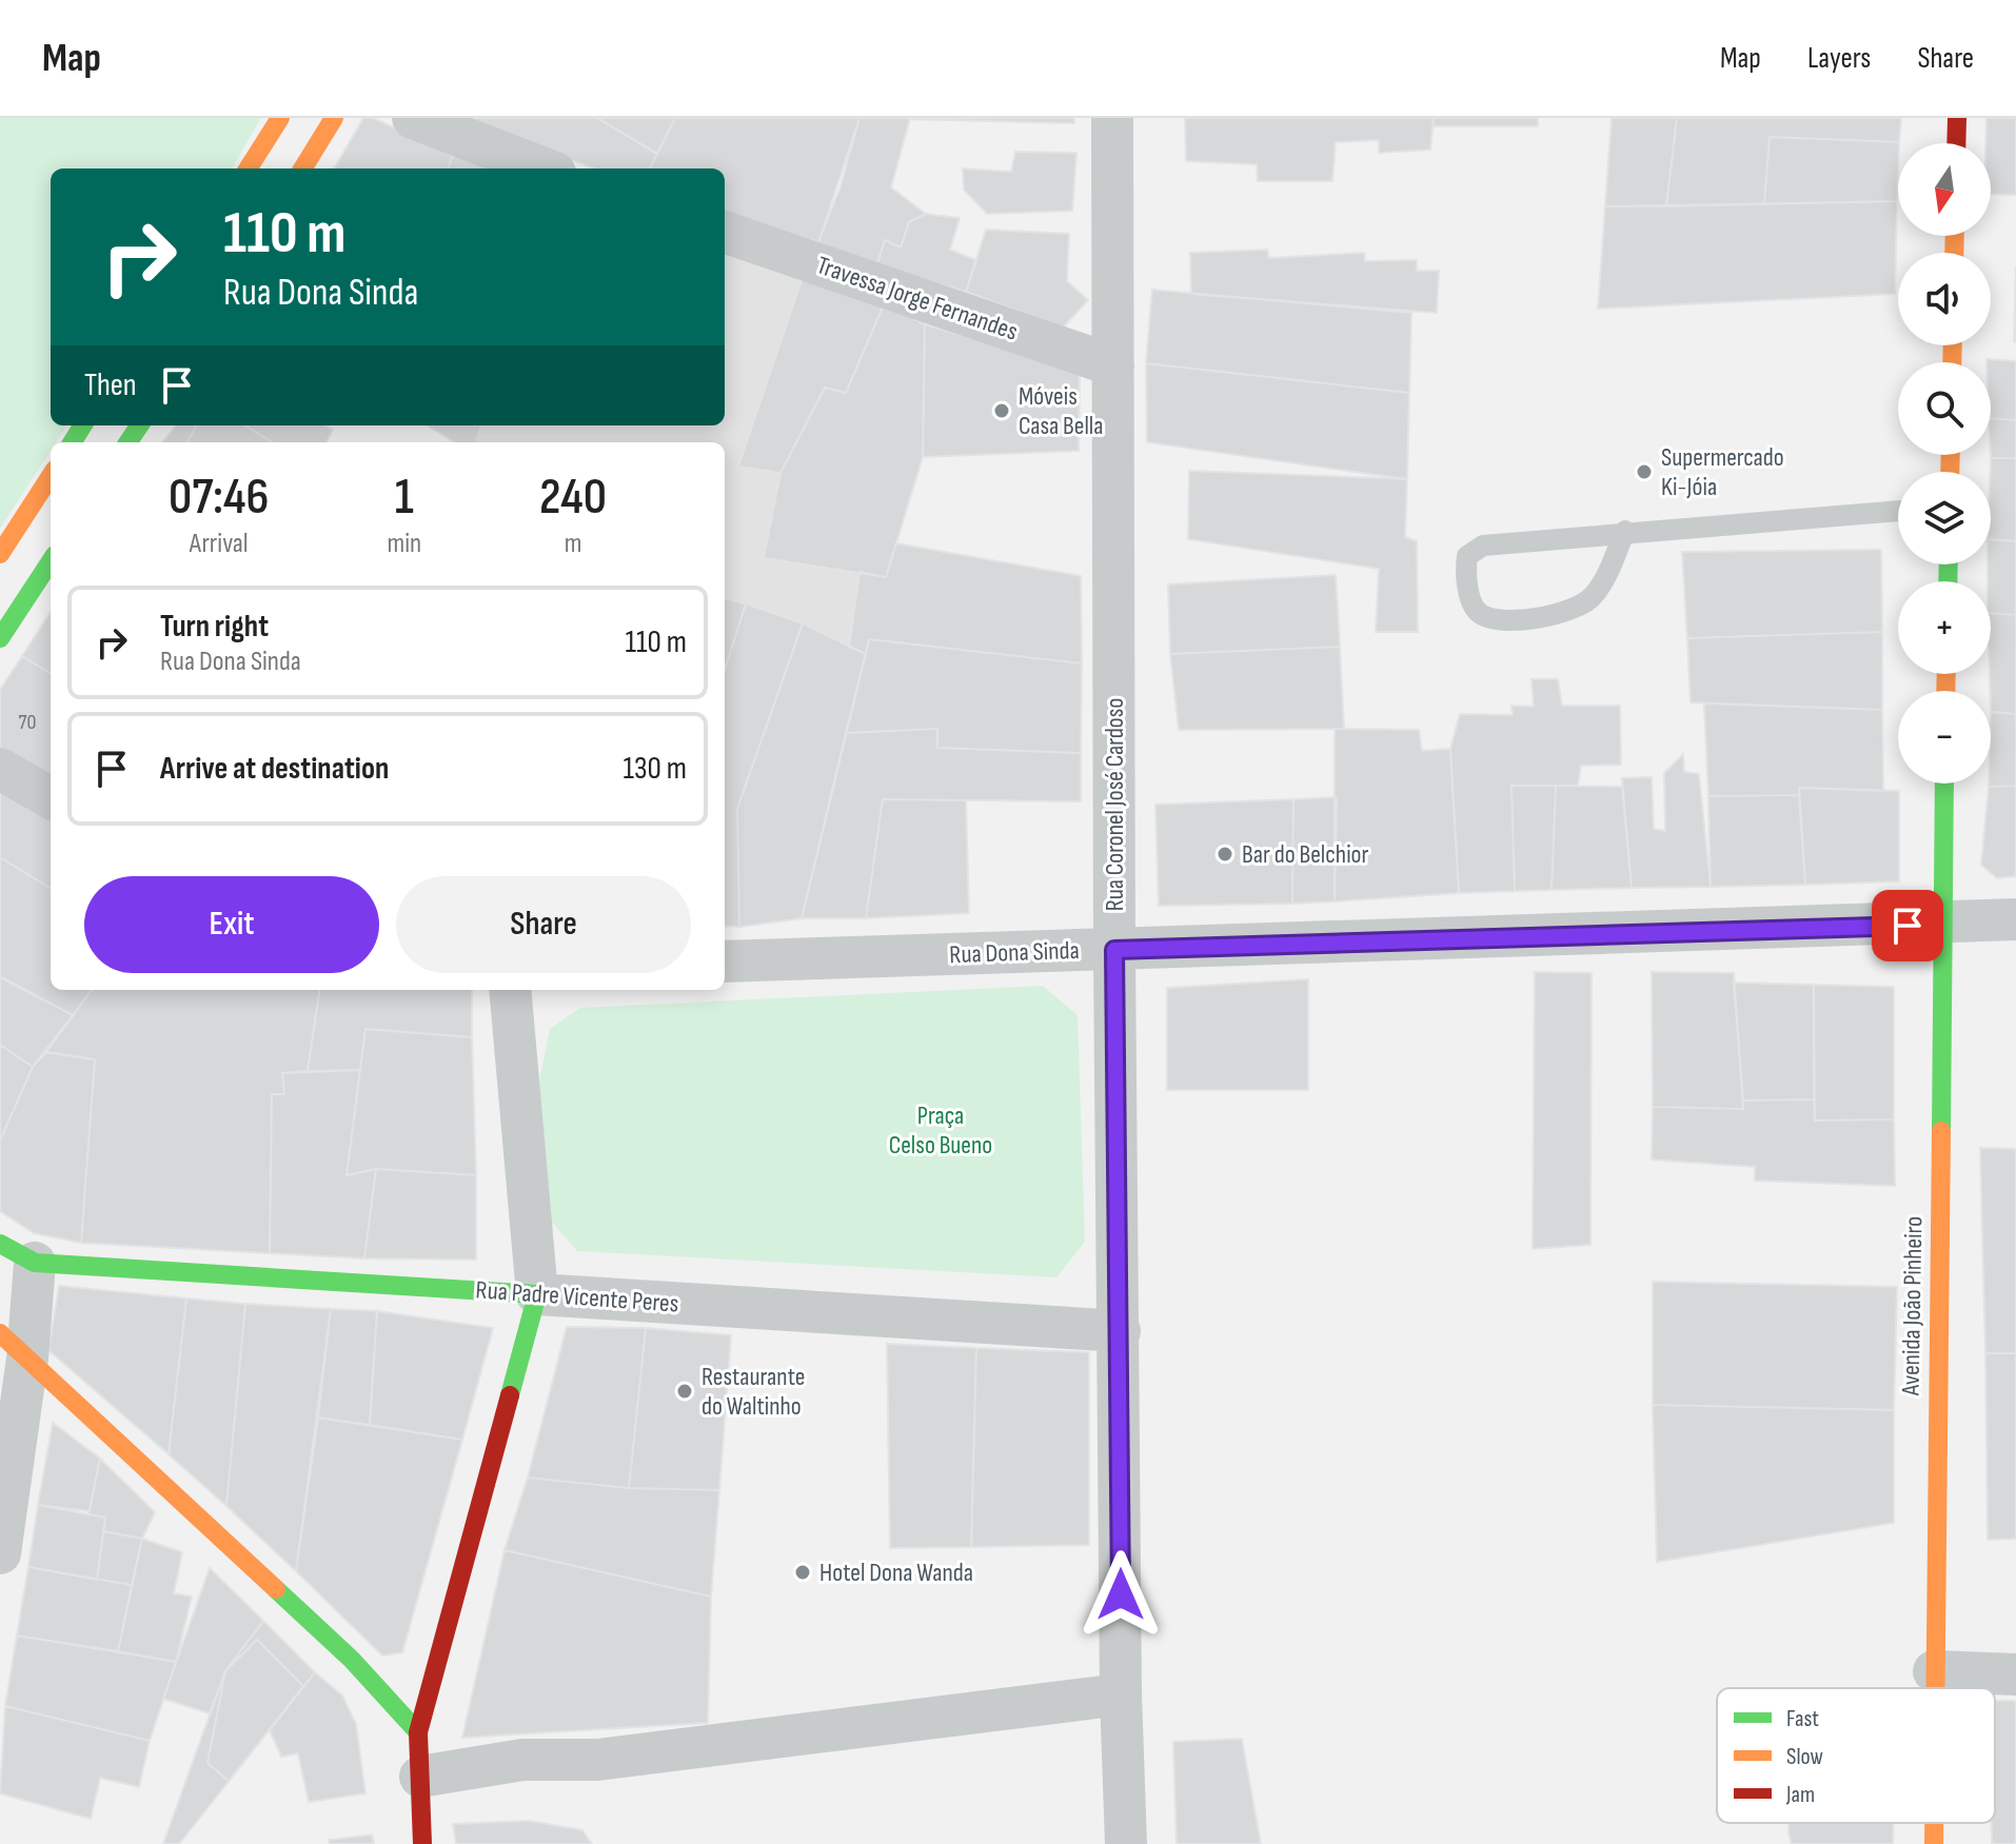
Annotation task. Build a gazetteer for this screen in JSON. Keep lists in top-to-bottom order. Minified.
{"streets":{"main road":["Rua Padre Vicente Peres","Avenida João Pinheiro"],"street":["Travessa Jorge Fernandes","Rua Coronel José Cardoso","Rua Dona Sinda"]},"crossings":[["Travessa Jorge Fernandes","Rua Coronel José Cardoso"],["Rua Coronel José Cardoso","Rua Dona Sinda"],["Rua Coronel José Cardoso","Rua Padre Vicente Peres"],["Rua Dona Sinda","Avenida João Pinheiro"]],"parks":["Praça Celso Bueno"],"places":["Móveis Casa Bella","Supermercado Ki-Jóia","Bar do Belchior","Restaurante do Waltinho","Hotel Dona Wanda"],"house_numbers":["70"],"legend":["Fast","Slow","Jam"],"north":"bottom","page":{"header":"Map","nav":["Map","Layers","Share"],"map_buttons":["+","−"],"turn":["110 m","Rua Dona Sinda"],"then":"Then","eta":["07:46","Arrival","1","min","240","m"],"list":[{"name":"Turn right","note":"Rua Dona Sinda","value":"110 m"},{"name":"Arrive at destination","value":"130 m"}],"buttons":["Exit","Share"]}}
